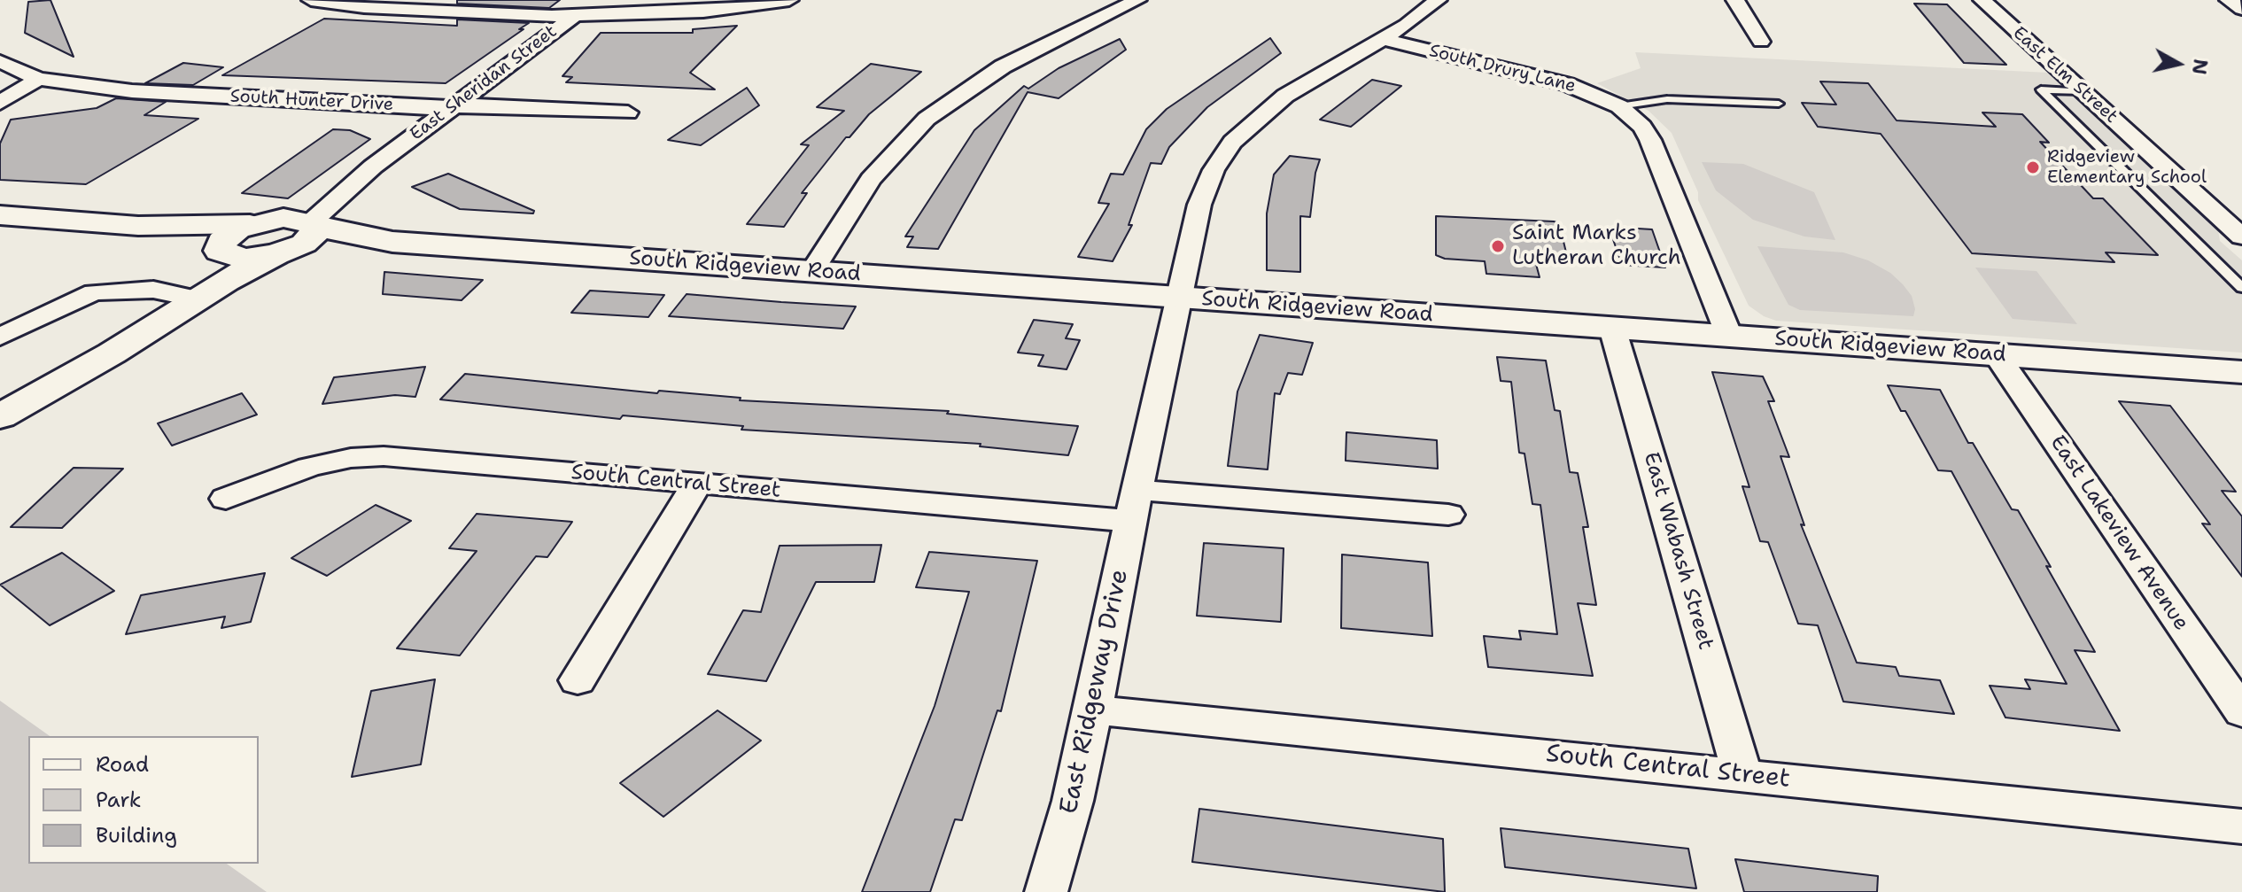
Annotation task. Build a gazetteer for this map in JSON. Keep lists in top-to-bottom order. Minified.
{"streets":{"main road":["South Ridgeview Road"],"street":["South Drury Lane","East Elm Street","East Sheridan Street","South Hunter Drive","South Central Street","East Lakeview Avenue","East Wabash Street","East Ridgeway Drive"]},"crossings":[["South Drury Lane","East Ridgeway Drive"],["East Sheridan Street","South Hunter Drive"],["East Sheridan Street","South Ridgeview Road"],["South Ridgeview Road","East Lakeview Avenue"],["South Ridgeview Road","East Wabash Street"],["South Ridgeview Road","East Ridgeway Drive"],["South Central Street","East Wabash Street"],["South Central Street","East Ridgeway Drive"]],"places":["Ridgeview Elementary School","Saint Marks Lutheran Church"],"legend":["Road","Park","Building"],"north":"right"}
